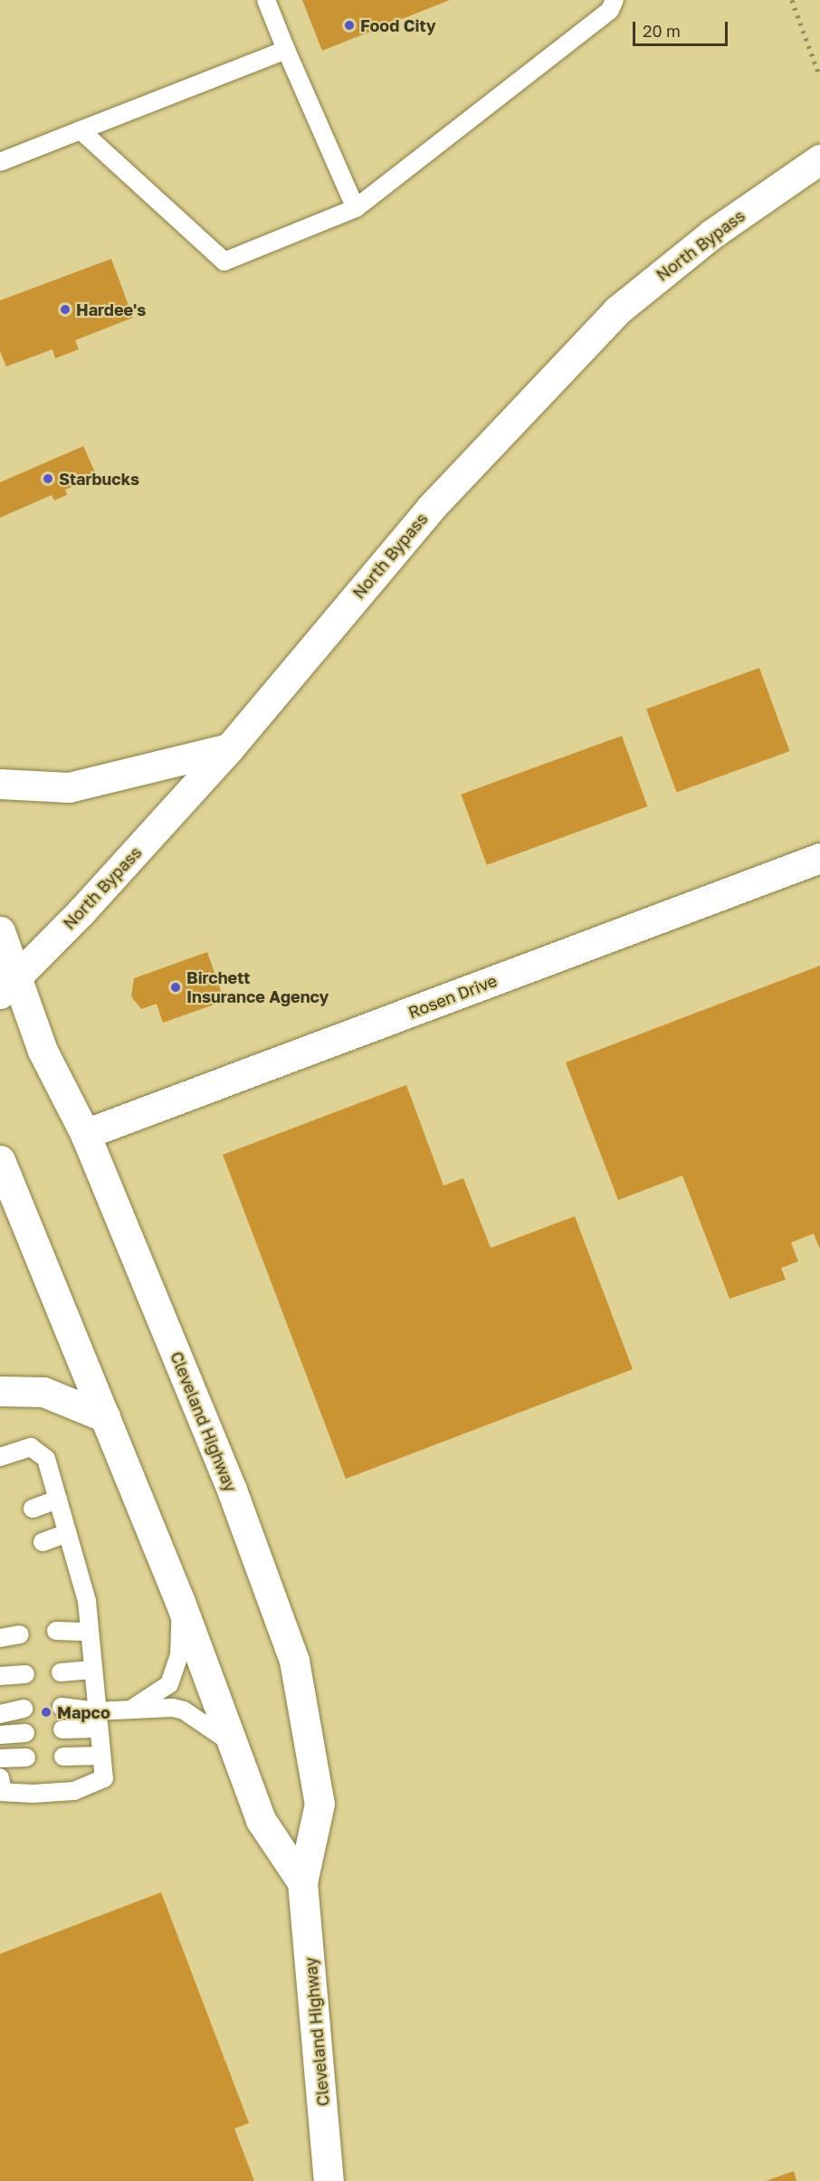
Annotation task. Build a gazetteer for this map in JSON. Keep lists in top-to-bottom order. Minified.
{"streets":{"main road":["North Bypass","Rosen Drive","Cleveland Highway"]},"crossings":[["North Bypass","Cleveland Highway"],["Rosen Drive","Cleveland Highway"]],"places":["Food City","Hardee's","Starbucks","Birchett Insurance Agency","Mapco"],"scale_bar":"20 m"}
